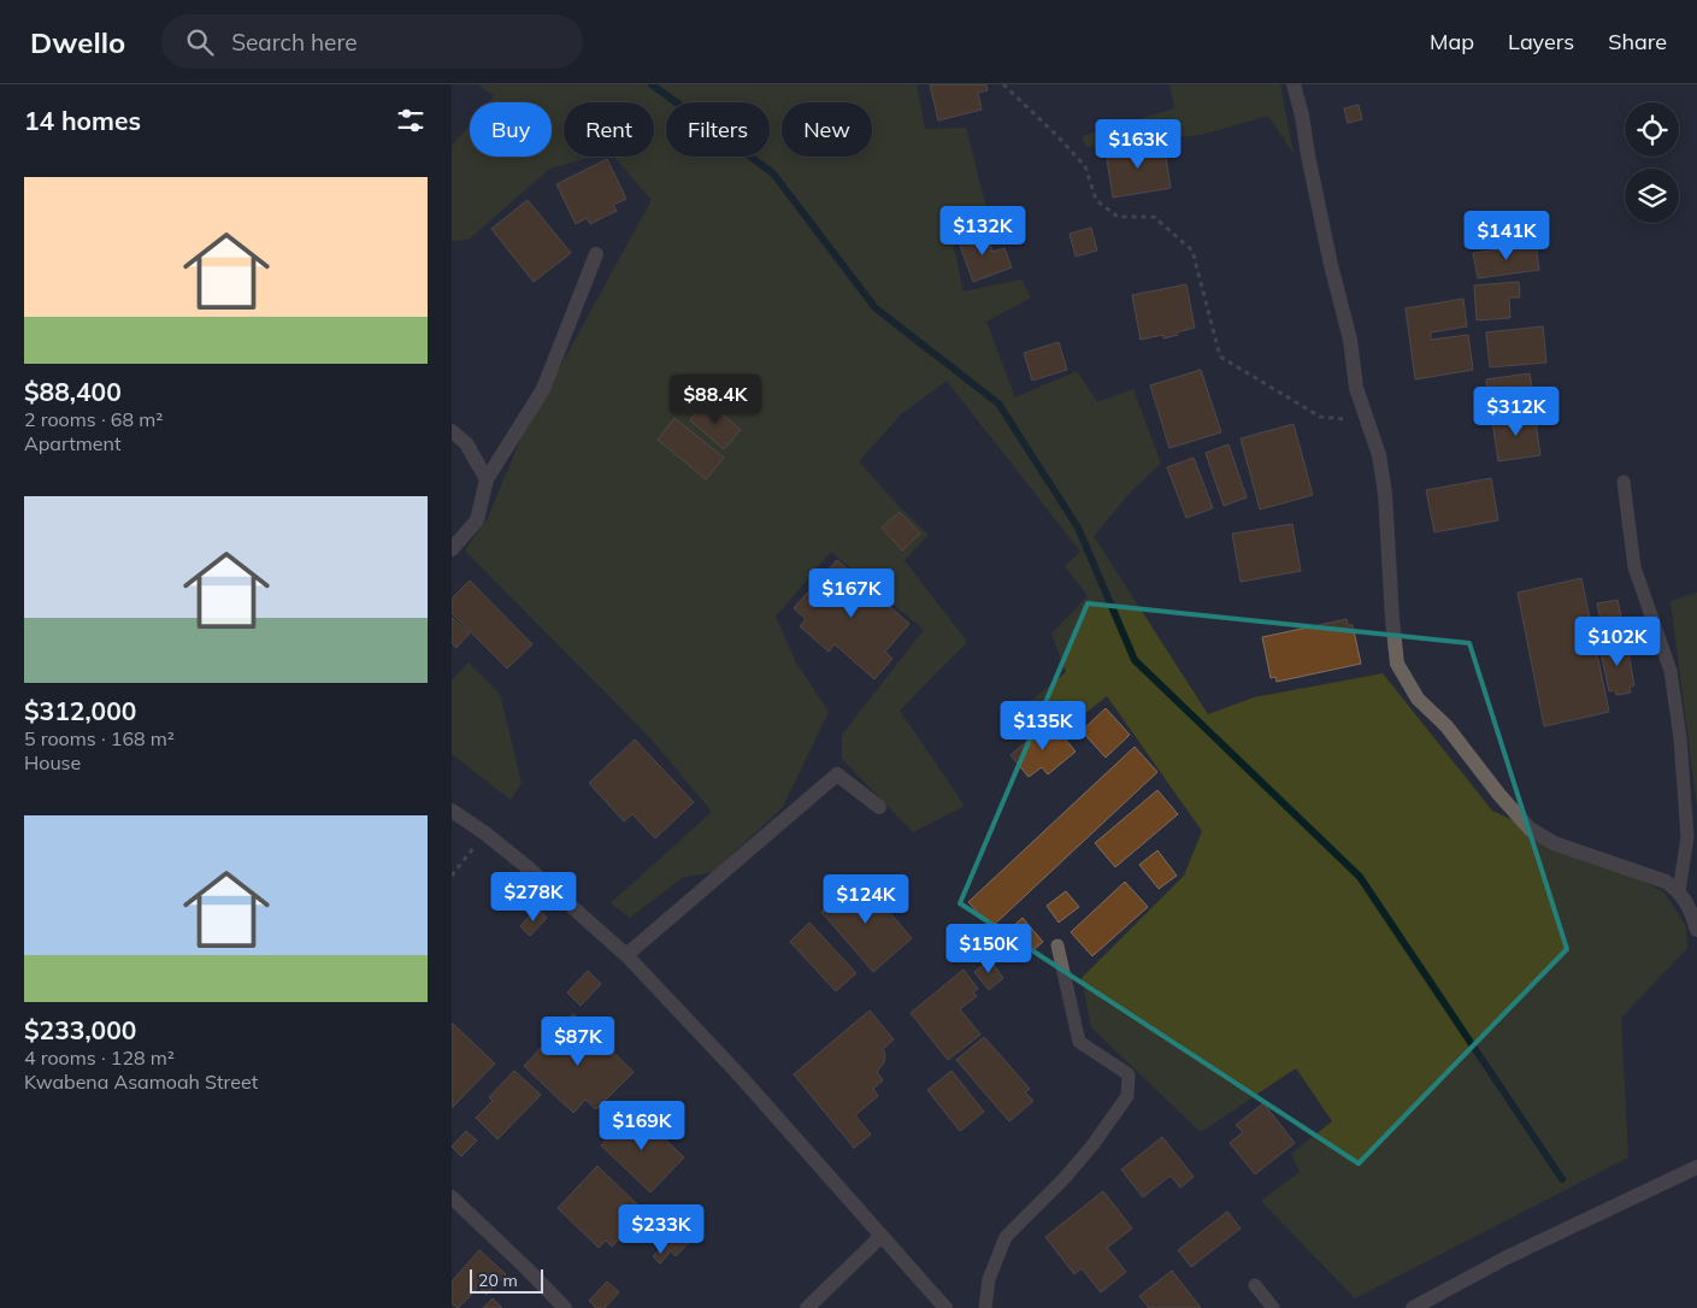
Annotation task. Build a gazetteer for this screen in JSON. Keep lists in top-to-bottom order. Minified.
{"scale_bar":"20 m","page":{"header":"Dwello","search":"Search here","nav":["Map","Layers","Share"],"heading":"14 homes","chip":["Buy","Rent","Filters","New"],"price":["$163K","$132K","$141K","$88.4K","$312K","$167K","$102K","$135K","$278K","$124K","$150K","$87K","$169K","$233K"],"list":[{"name":"$88,400","note":"2 rooms · 68 m² · Apartment"},{"name":"$312,000","note":"5 rooms · 168 m² · House"},{"name":"$233,000","note":"4 rooms · 128 m² · Kwabena Asamoah Street"}],"scale":"20 m"}}
